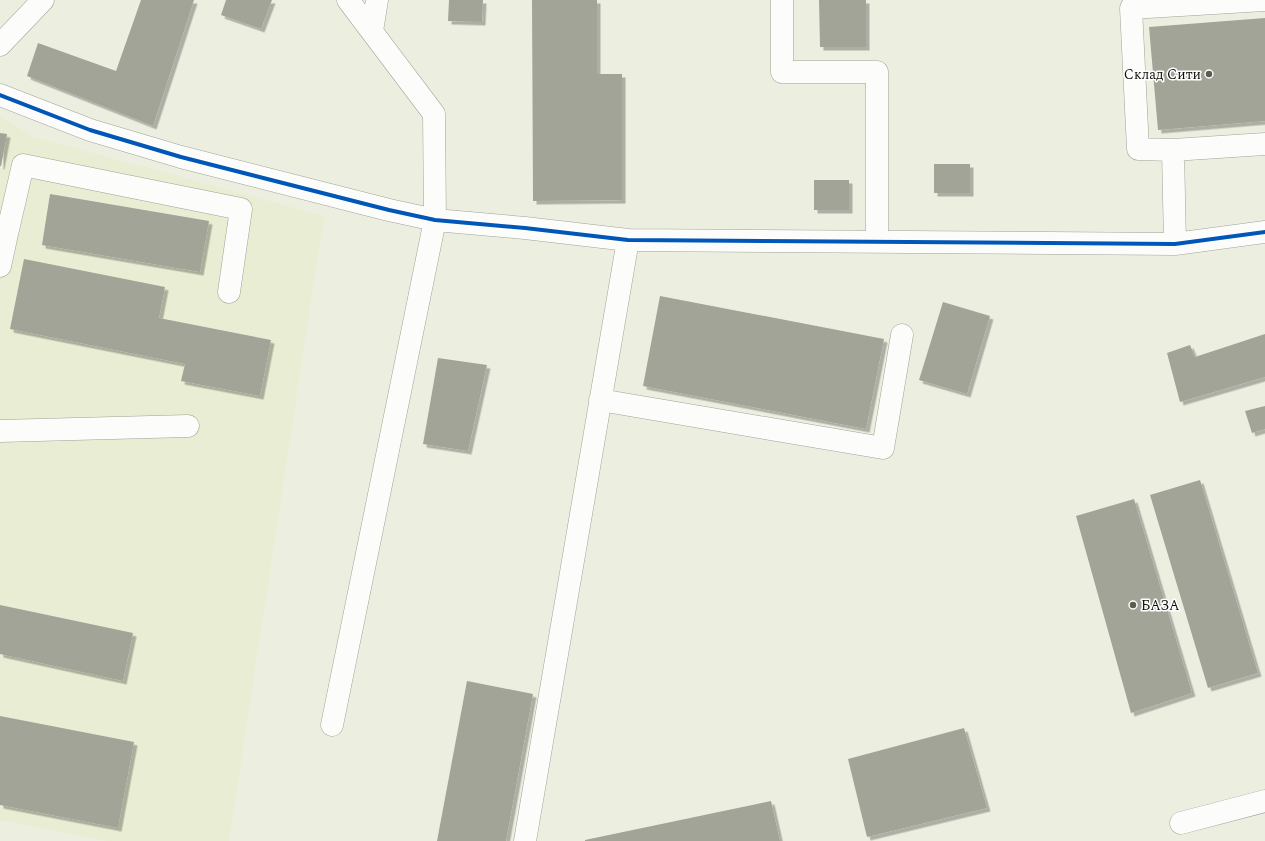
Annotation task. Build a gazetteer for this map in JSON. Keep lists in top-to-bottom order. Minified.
{"places":["Склад Сити","БАЗА"]}
